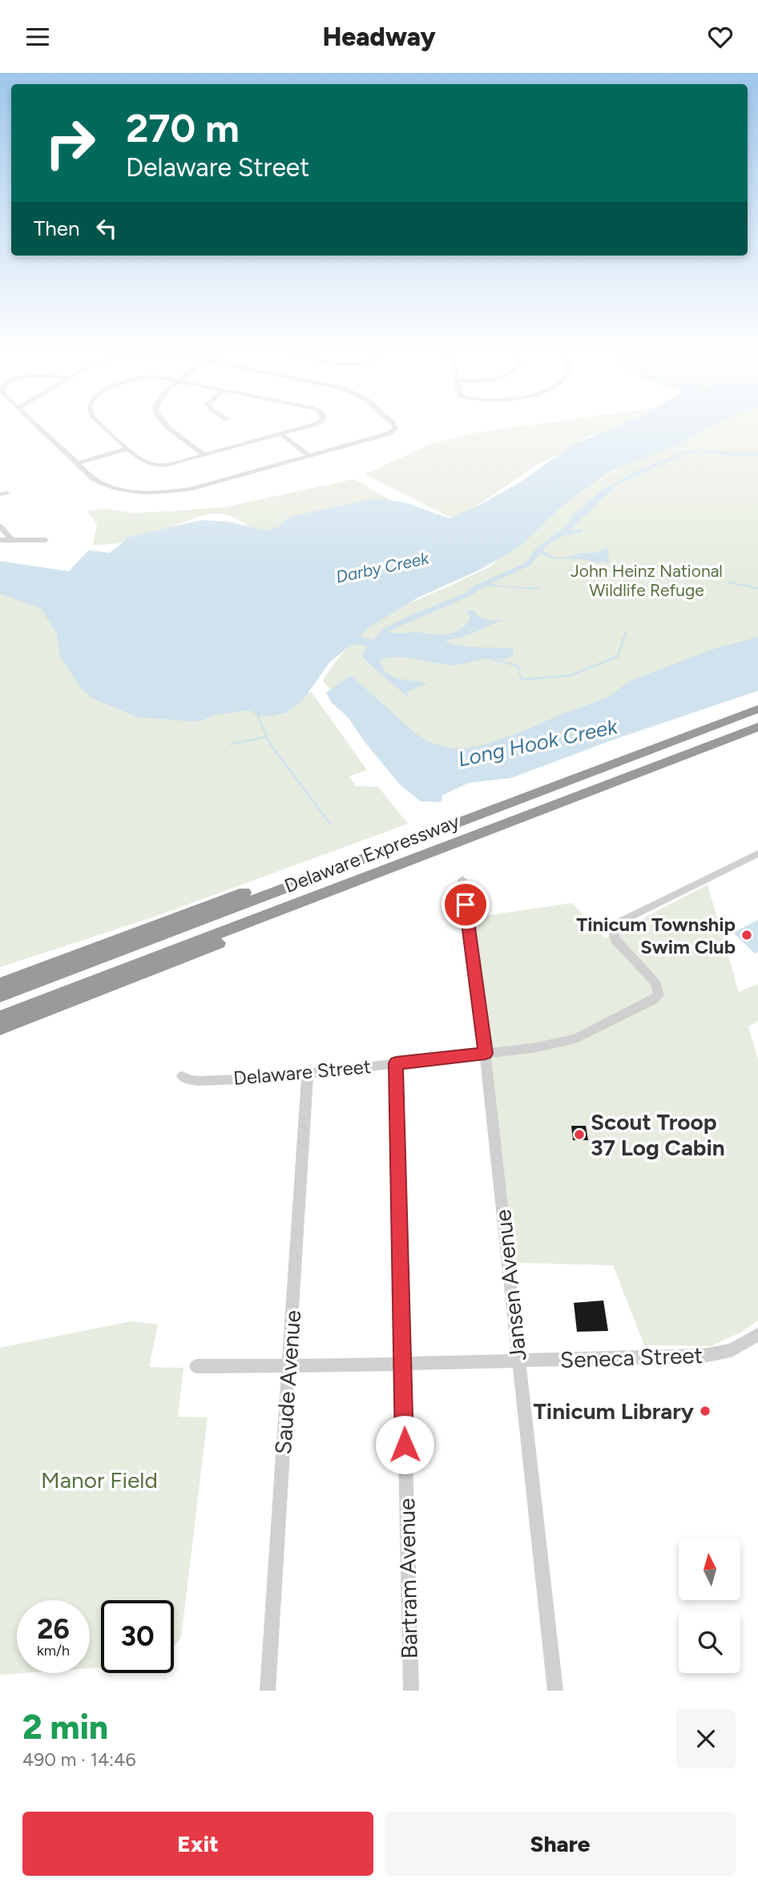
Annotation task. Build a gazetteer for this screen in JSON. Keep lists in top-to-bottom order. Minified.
{"streets":{"highway":["Delaware Expressway"],"street":["Delaware Street","Jansen Avenue","Seneca Street","Saude Avenue","Bartram Avenue"]},"crossings":[["Delaware Street","Jansen Avenue"],["Delaware Street","Saude Avenue"],["Delaware Street","Bartram Avenue"],["Jansen Avenue","Seneca Street"],["Seneca Street","Saude Avenue"],["Seneca Street","Bartram Avenue"]],"water":["Darby Creek","Long Hook Creek"],"parks":["John Heinz National Wildlife Refuge","Manor Field"],"places":["Tinicum Township Swim Club","Scout Troop 37 Log Cabin","Tinicum Library"],"north":"top","page":{"header":"Headway","turn":["270 m","Delaware Street"],"then":"Then","speed":"26 km/h","limit":"30","heading":["2 min","490 m · 14:46"],"buttons":["Exit","Share"]}}
